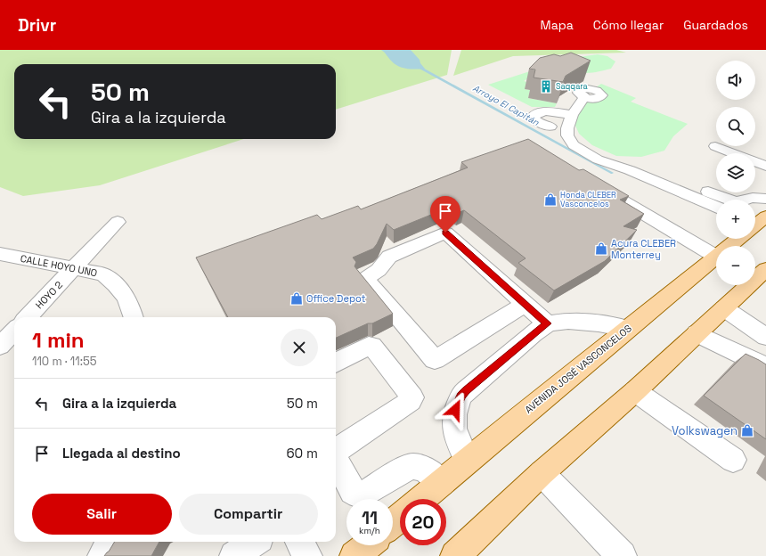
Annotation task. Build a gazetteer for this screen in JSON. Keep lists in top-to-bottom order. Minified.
{"streets":{"main road":["AVENIDA JOSÉ VASCONCELOS"],"street":["CALLE HOYO UNO","HOYO 2"]},"crossings":[["CALLE HOYO UNO","HOYO 2"]],"water":["Arroyo El Capitán"],"places":{"building":["Saqqara"],"shop":["Honda CLEBER Vasconcelos","Acura CLEBER Monterrey","Office Depot","Volkswagen"]},"page":{"header":"Drivr","nav":["Mapa","Cómo llegar","Guardados"],"map_buttons":["+","−"],"turn":["50 m","Gira a la izquierda"],"heading":["1 min","110 m · 11:55"],"list":[{"name":"Gira a la izquierda","value":"50 m"},{"name":"Llegada al destino","value":"60 m"}],"buttons":["Salir","Compartir"],"speed":"11 km/h","limit":"20"}}
